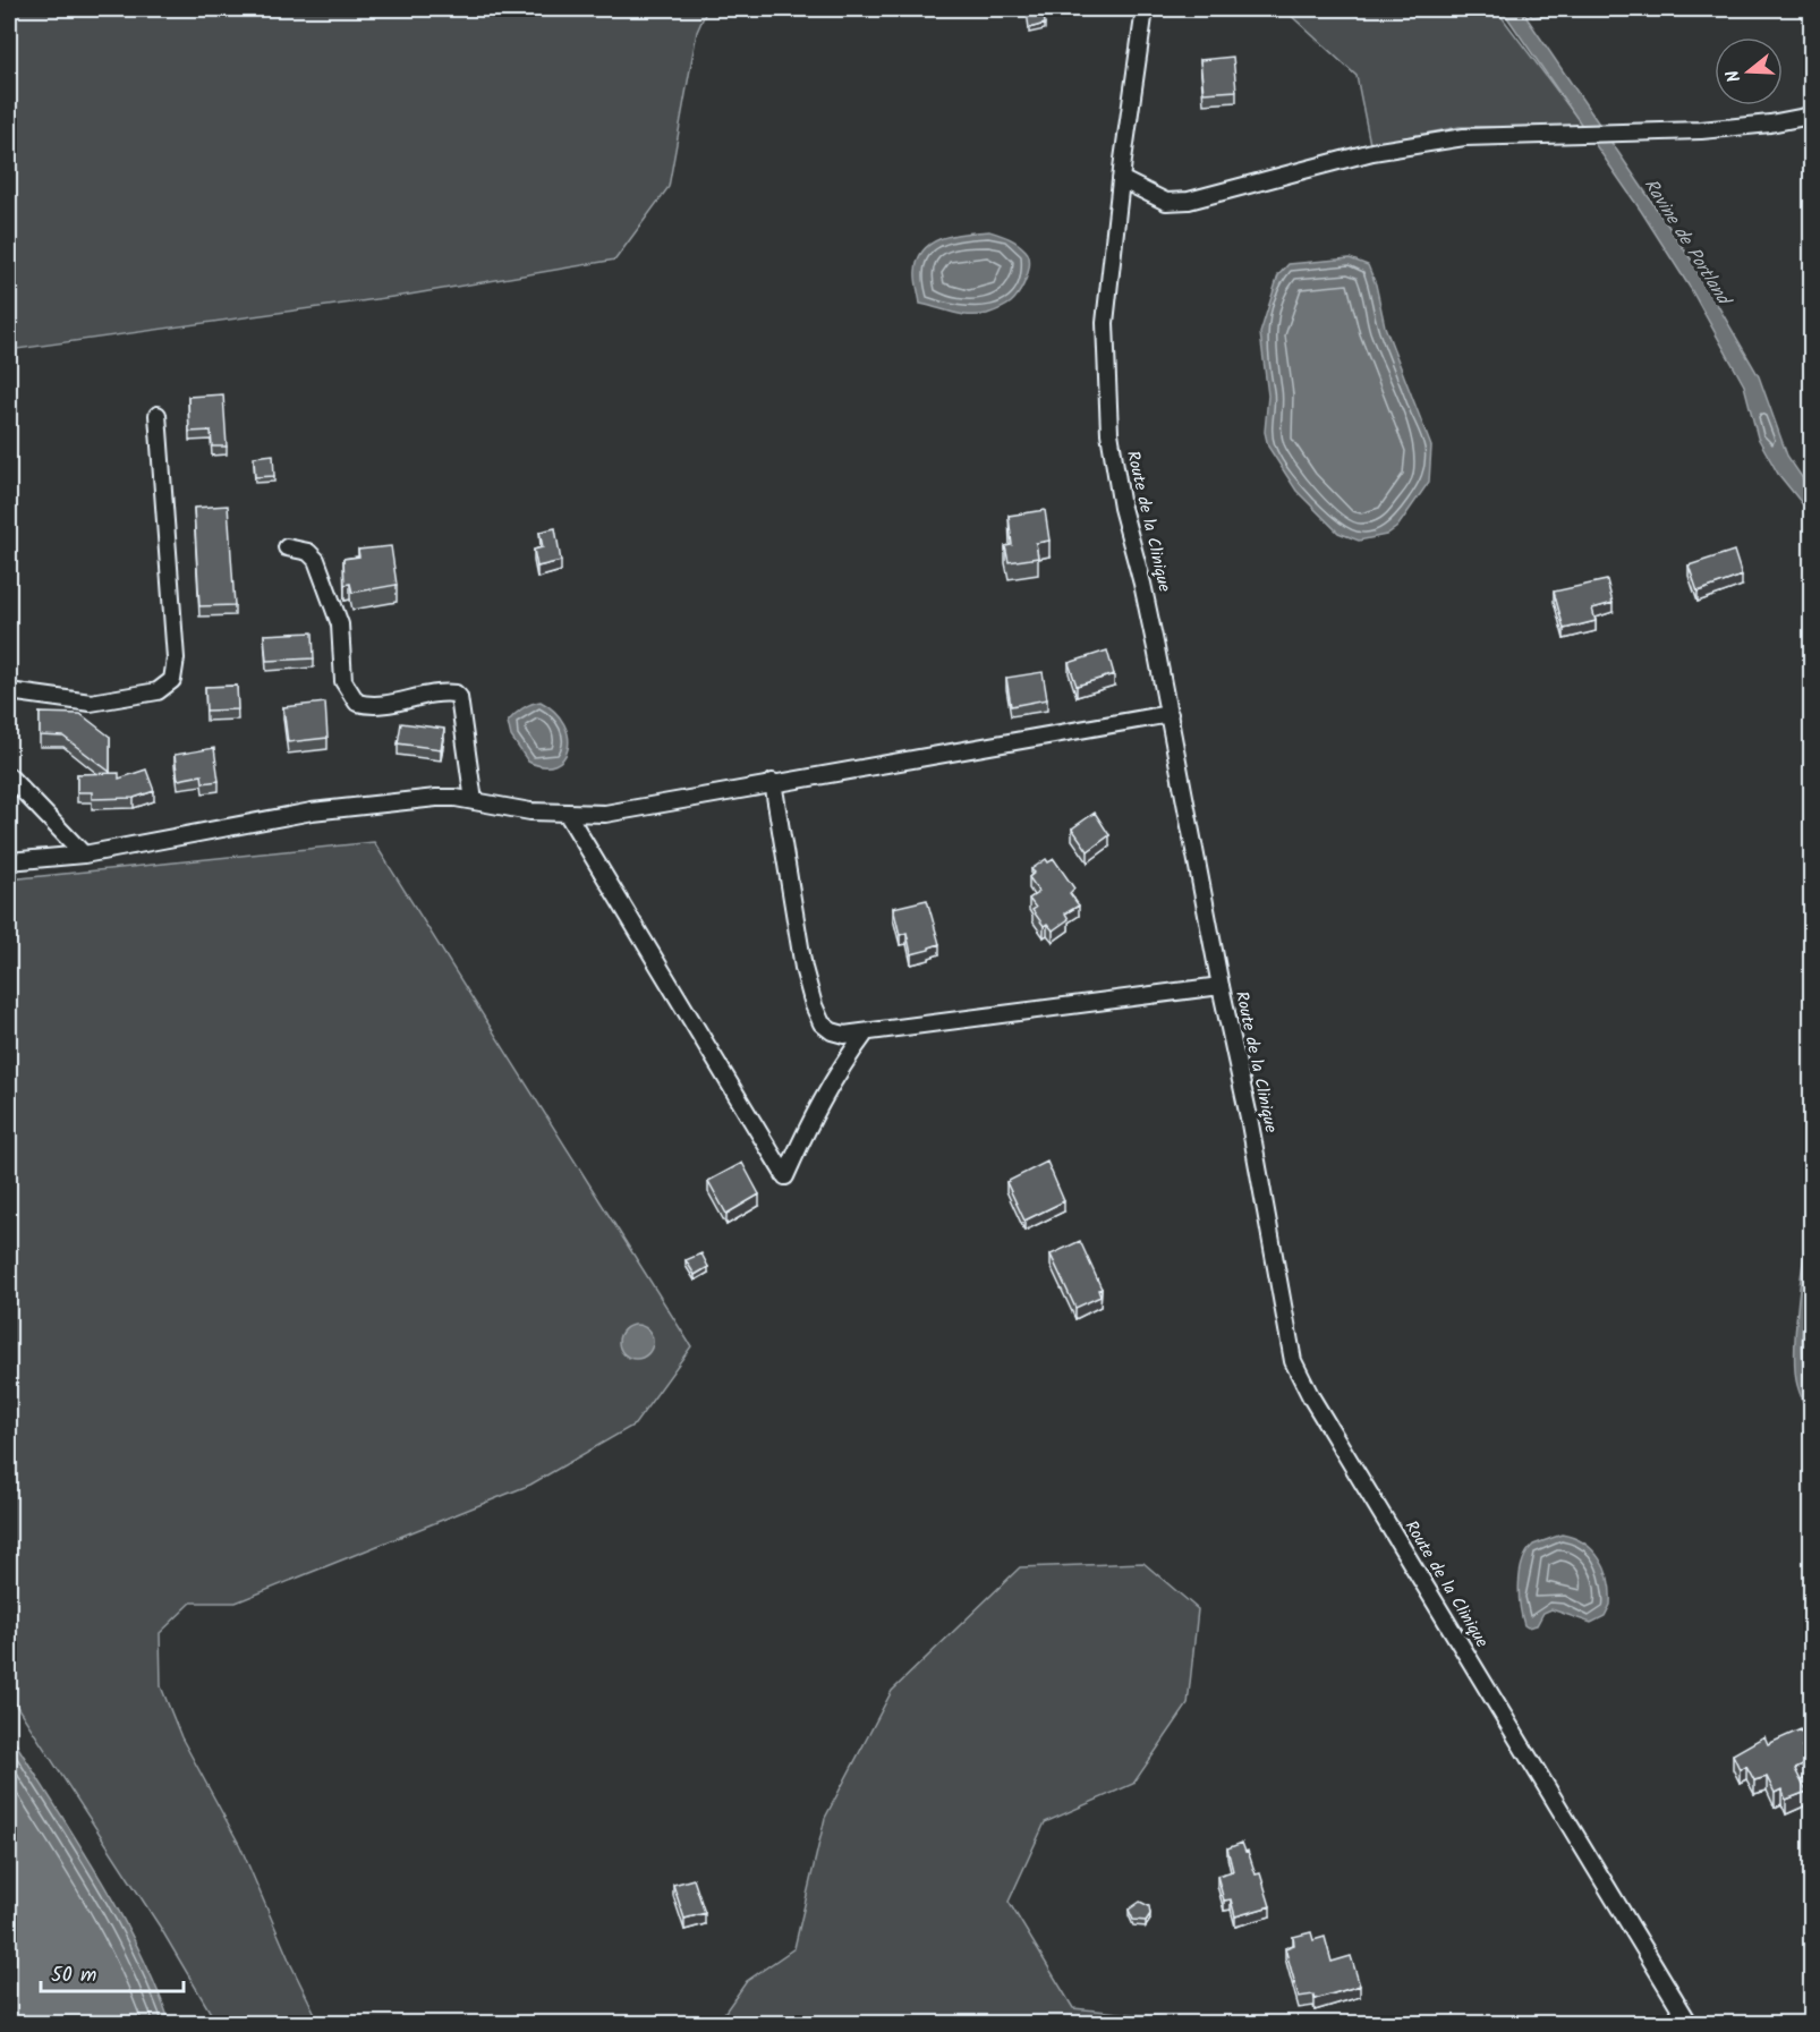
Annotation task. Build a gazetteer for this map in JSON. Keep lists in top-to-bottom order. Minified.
{"streets":{"street":["Route de la Clinique"]},"water":["Ravine de Portland"],"scale_bar":"50 m","north":"left"}
